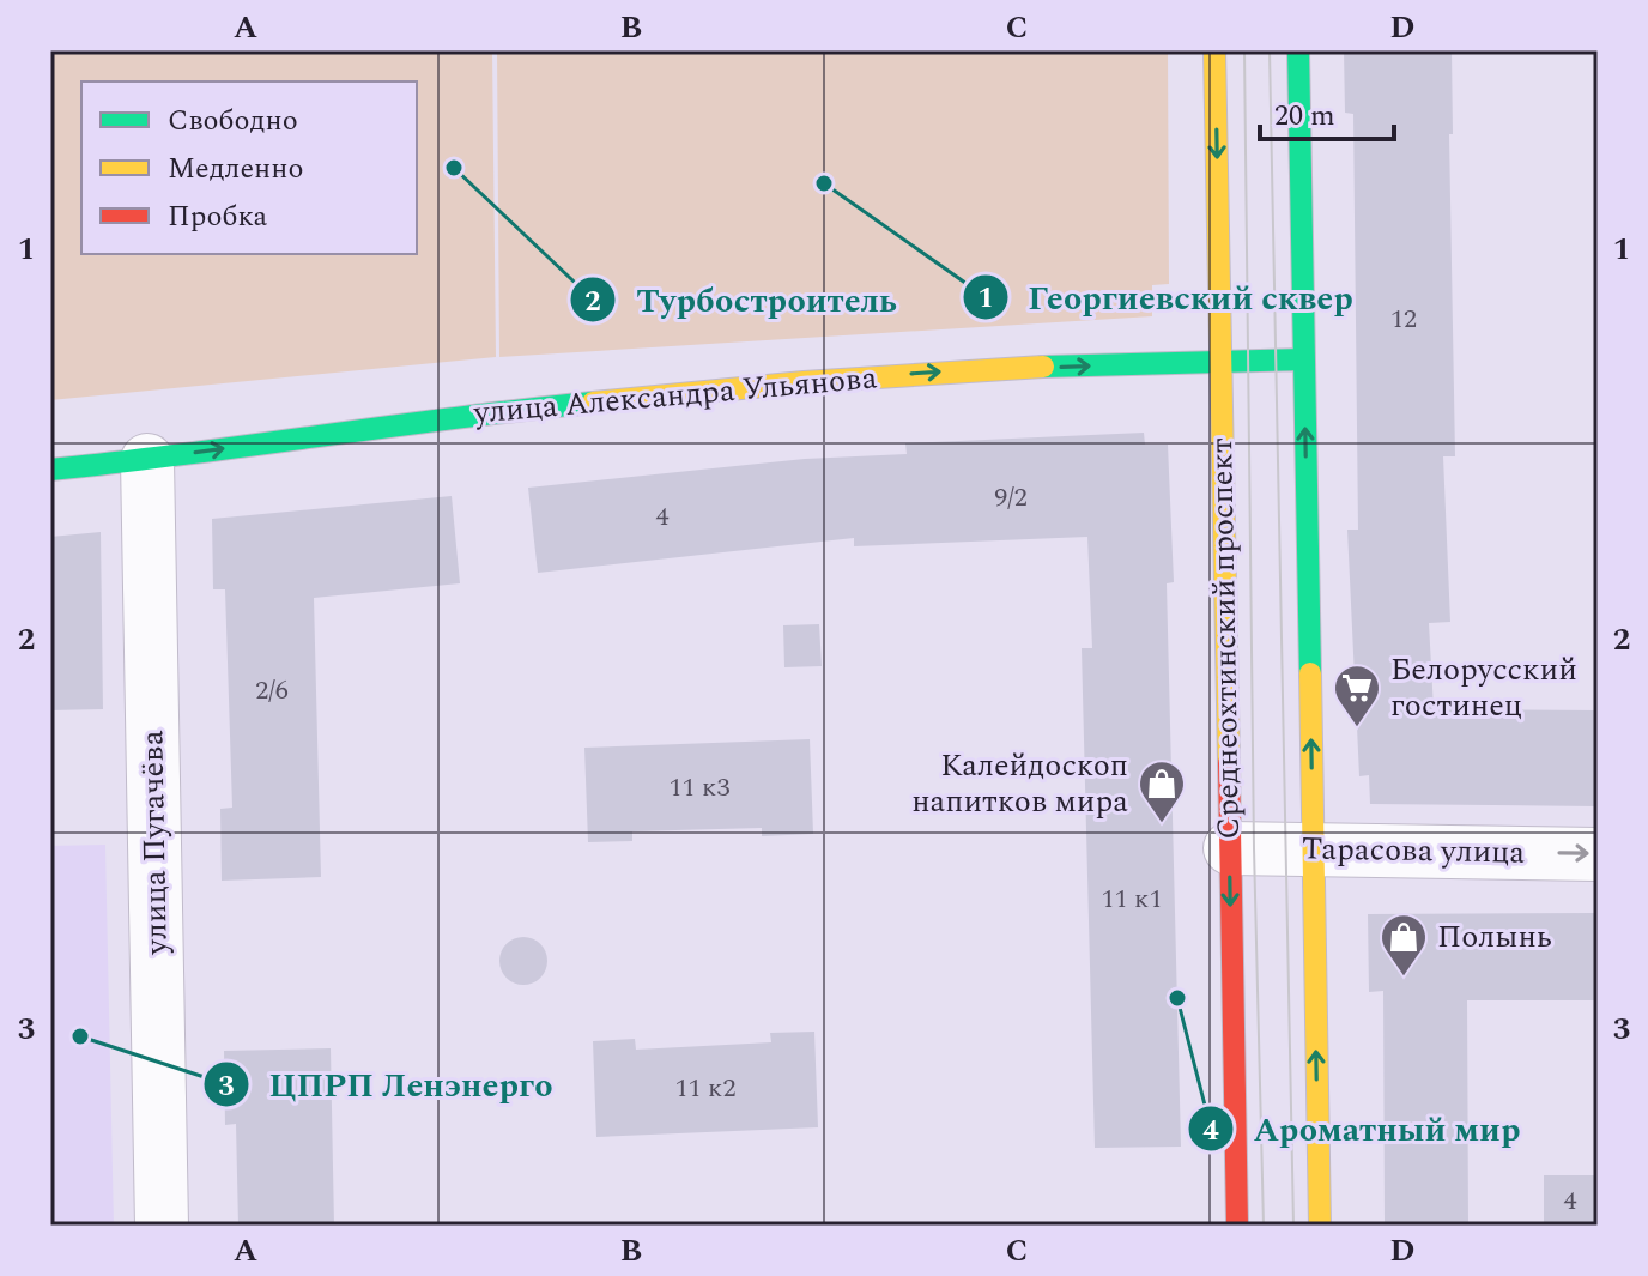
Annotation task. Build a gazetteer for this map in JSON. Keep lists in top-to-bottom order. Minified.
{"streets":{"main road":["улица Александра Ульянова","Среднеохтинский проспект"],"street":["улица Пугачёва","Тарасова улица"]},"crossings":[["улица Александра Ульянова","Среднеохтинский проспект"],["улица Александра Ульянова","улица Пугачёва"],["Среднеохтинский проспект","Тарасова улица"]],"one_way":["улица Александра Ульянова","Тарасова улица"],"places":{"other":["Турбостроитель","Георгиевский сквер","Ароматный мир","ЦПРП Ленэнерго"],"supermarket":["Белорусский гостинец"],"shop":["Калейдоскоп напитков мира","Полынь"]},"house_numbers":["12","9/2","4","2/6","11 к3","11 к1","11 к2","4"],"legend":["Свободно","Медленно","Пробка"],"scale_bar":"20 m","grid":{"columns":["A","B","C","D"],"rows":["1","2","3"]}}
